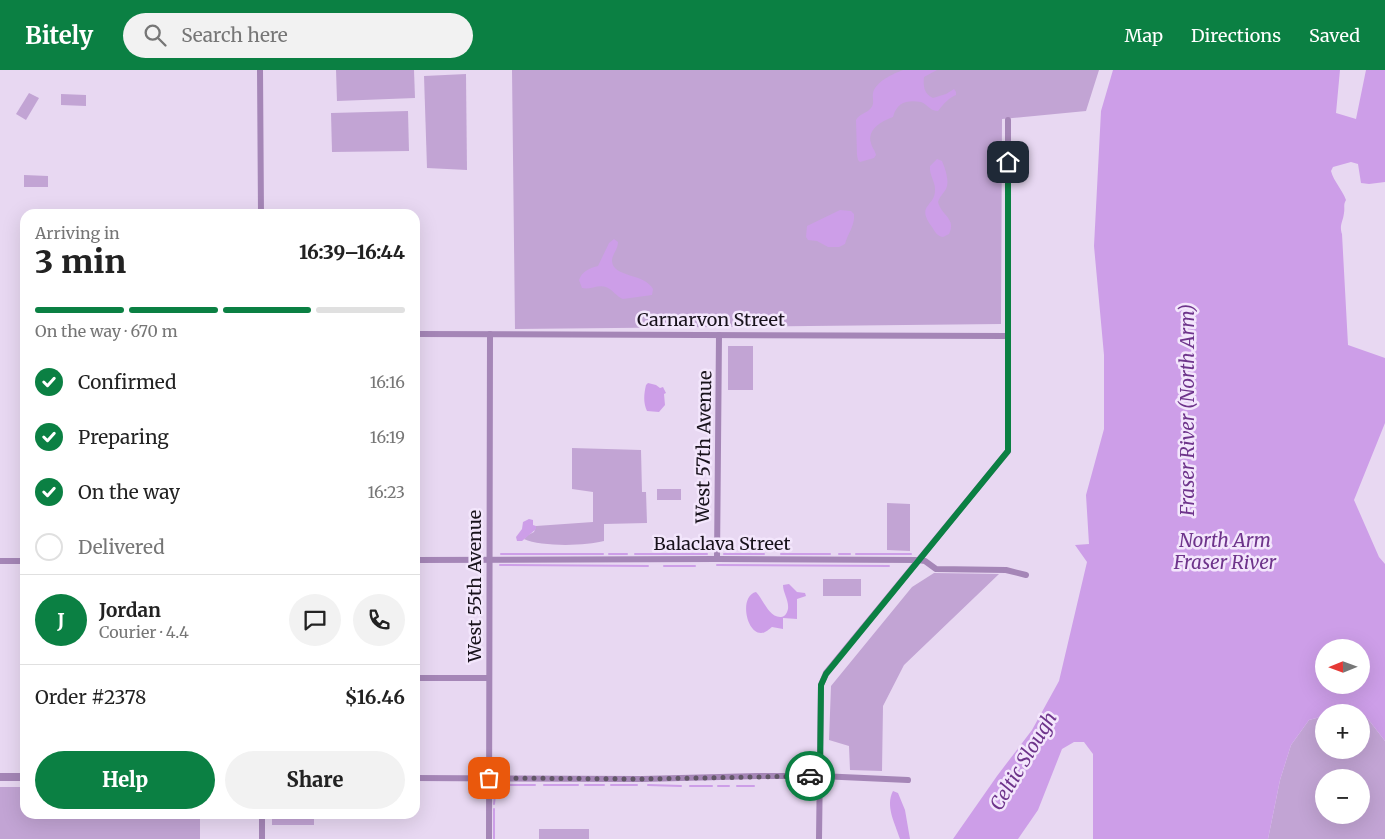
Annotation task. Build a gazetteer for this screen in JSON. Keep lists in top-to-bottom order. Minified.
{"streets":{"street":["Carnarvon Street","West 57th Avenue","Balaclava Street","West 55th Avenue"]},"crossings":[["Carnarvon Street","West 57th Avenue"],["Carnarvon Street","West 55th Avenue"],["West 57th Avenue","Balaclava Street"],["Balaclava Street","West 55th Avenue"]],"water":["Fraser River (North Arm)","North Arm Fraser River","Celtic Slough"],"north":"left","page":{"header":"Bitely","search":"Search here","nav":["Map","Directions","Saved"],"heading":["3 min","Arriving in","16:39–16:44"],"panel":["Jordan","Courier · 4.4","Order #2378","$16.46"],"bar":"On the way · 670 m","list":[["Confirmed","16:16"],["Preparing","16:19"],["On the way","16:23"],"Delivered"],"round":"J","map_buttons":["+","−"],"buttons":["Help","Share"]}}
